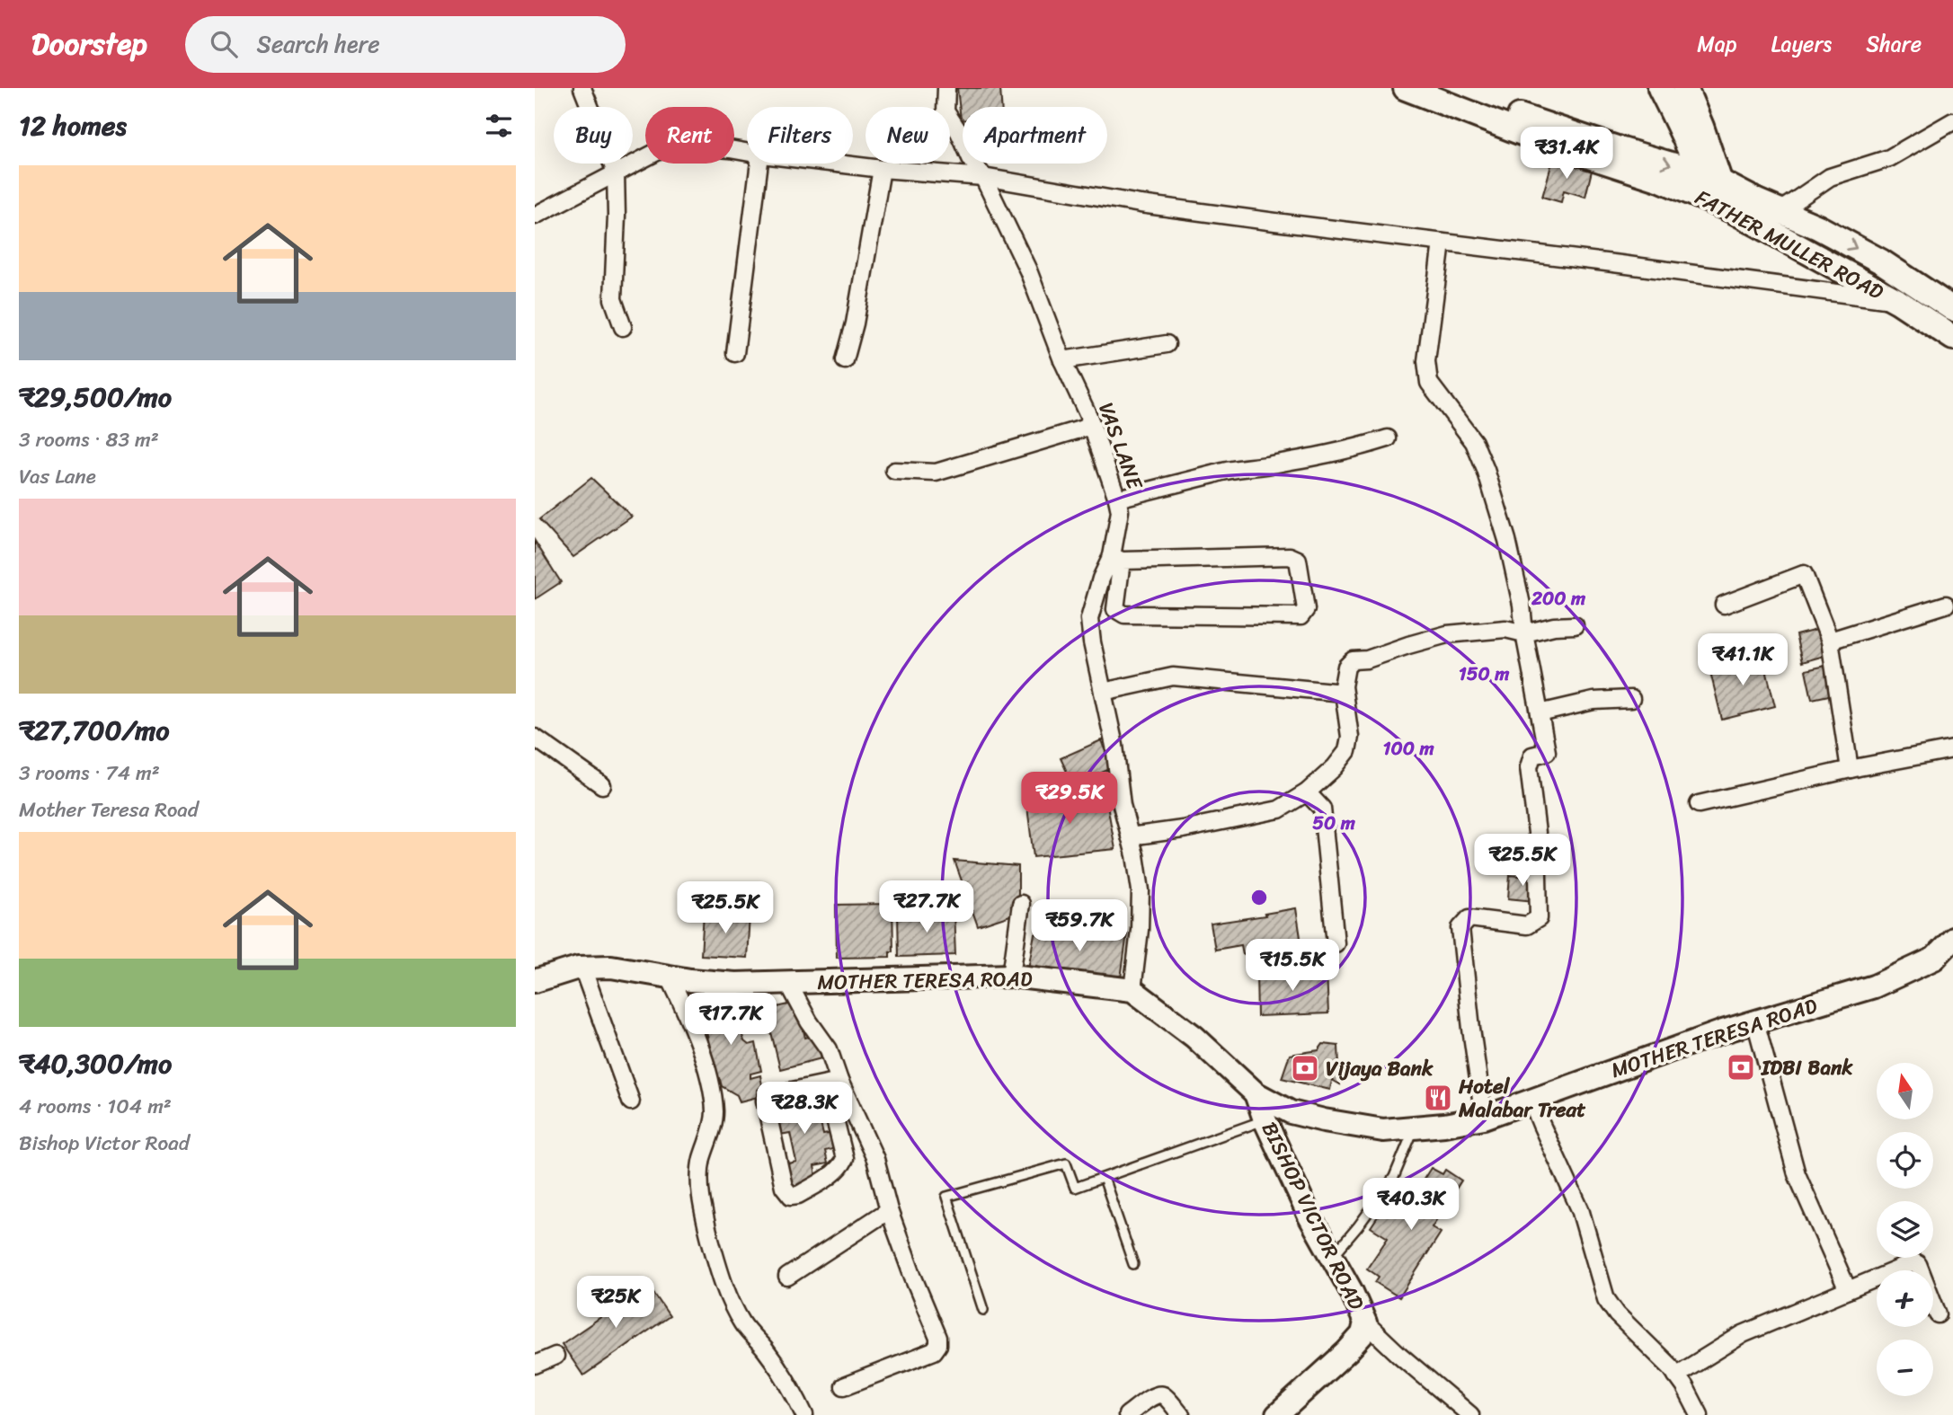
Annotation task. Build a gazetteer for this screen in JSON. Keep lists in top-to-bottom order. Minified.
{"streets":{"main road":["FATHER MULLER ROAD","MOTHER TERESA ROAD","BISHOP VICTOR ROAD"],"street":["VAS LANE"]},"crossings":[["VAS LANE","MOTHER TERESA ROAD"],["MOTHER TERESA ROAD","BISHOP VICTOR ROAD"]],"places":{"bank":["IDBI Bank","Vijaya Bank"],"restaurant":["Hotel Malabar Treat"]},"north":"top","page":{"header":"Doorstep","search":"Search here","nav":["Map","Layers","Share"],"heading":"12 homes","chip":["Buy","Rent","Filters","New","Apartment"],"price":["₹31.4K","₹41.1K","₹29.5K","₹25.5K","₹27.7K","₹25.5K","₹59.7K","₹15.5K","₹17.7K","₹28.3K","₹40.3K","₹25K"],"list":[{"name":"₹29,500/mo","note":"3 rooms · 83 m² · Vas Lane"},{"name":"₹27,700/mo","note":"3 rooms · 74 m² · Mother Teresa Road"},{"name":"₹40,300/mo","note":"4 rooms · 104 m² · Bishop Victor Road"}],"map_buttons":["+","−"]},"rings":["200 m","150 m","100 m","50 m"]}
